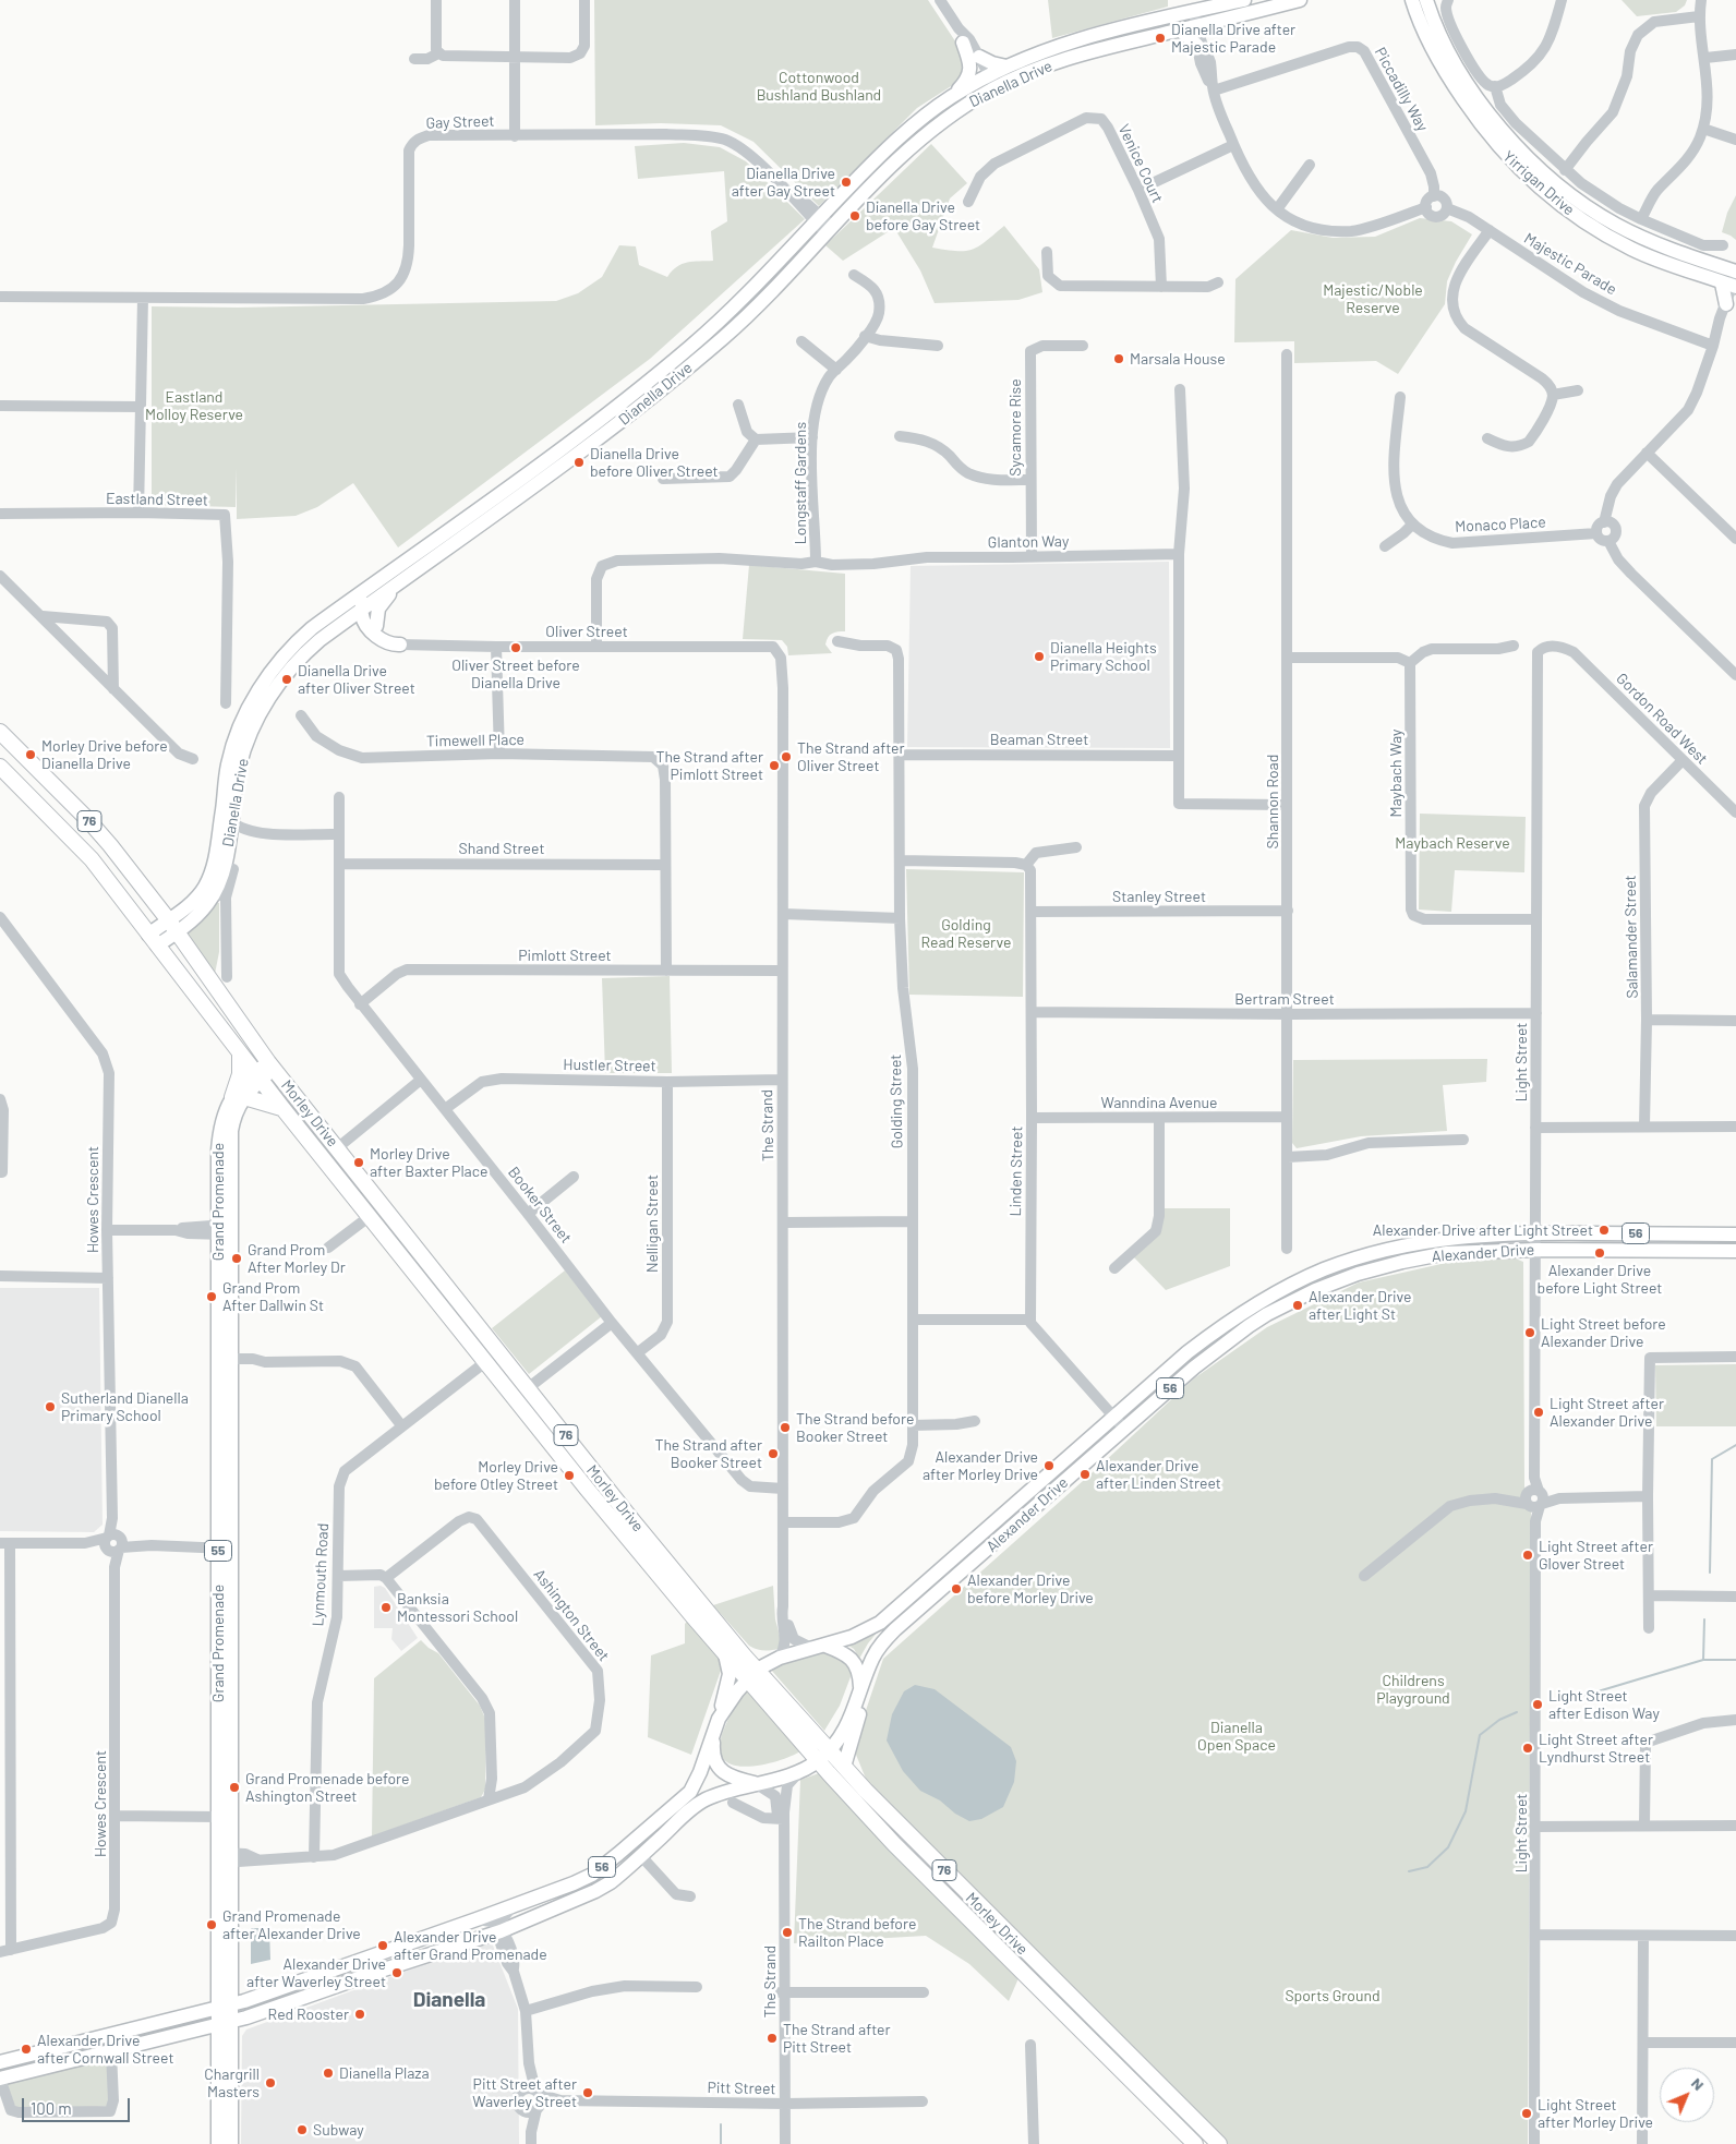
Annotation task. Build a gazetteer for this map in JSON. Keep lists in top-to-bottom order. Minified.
{"streets":{"highway":["76","Morley Drive"],"main road":["Dianella Drive","Yirrigan Drive","Grand Promenade","56","Alexander Drive","55"],"street":["Piccadilly Way","Gay Street","Venice Court","Majestic Parade","Sycamore Rise","Longstaff Gardens","Eastland Street","Monaco Place","Glanton Way","Oliver Street","Gordon Road West","Beaman Street","Timewell Place","Maybach Way","Shannon Road","Shand Street","Stanley Street","Salamander Street","Pimlott Street","Bertram Street","Light Street","Hustler Street","Golding Street","Wanndina Avenue","The Strand","Linden Street","Howes Crescent","Booker Street","Nelligan Street","Lynmouth Road","Ashington Street","Pitt Street"]},"crossings":[["Dianella Drive","Gay Street"],["Dianella Drive","Morley Drive"],["Piccadilly Way","Majestic Parade"],["Sycamore Rise","Glanton Way"],["Longstaff Gardens","Glanton Way"],["Glanton Way","Oliver Street"],["Oliver Street","The Strand"],["Gordon Road West","Salamander Street"],["Gordon Road West","Light Street"],["Beaman Street","Golding Street"],["Timewell Place","Shand Street"],["Maybach Way","Light Street"],["Shannon Road","Stanley Street"],["Shannon Road","Bertram Street"],["Shannon Road","Wanndina Avenue"],["Shand Street","Booker Street"],["Stanley Street","Linden Street"],["Pimlott Street","The Strand"],["Pimlott Street","Booker Street"],["Bertram Street","Light Street"],["Bertram Street","Linden Street"],["Light Street","Alexander Drive"],["Hustler Street","The Strand"],["Hustler Street","Booker Street"],["Hustler Street","Nelligan Street"],["Golding Street","The Strand"],["Wanndina Avenue","Linden Street"],["Morley Drive","Grand Promenade"],["Morley Drive","56"],["Morley Drive","Alexander Drive"],["Morley Drive","Lynmouth Road"],["The Strand","Booker Street"],["The Strand","56"],["The Strand","Alexander Drive"],["The Strand","Pitt Street"],["Grand Promenade","Alexander Drive"],["Grand Promenade","Ashington Street"],["Booker Street","Nelligan Street"],["56","Alexander Drive"],["Lynmouth Road","Ashington Street"]],"districts":["Dianella"],"parks":["Cottonwood Bushland Bushland","Majestic/Noble Reserve","Eastland Molloy Reserve","Maybach Reserve","Golding Read Reserve","Childrens Playground","Dianella Open Space","Sports Ground"],"places":["Dianella Drive after Majestic Parade","Dianella Drive after Gay Street","Dianella Drive before Gay Street","Marsala House","Dianella Drive before Oliver Street","Oliver Street before Dianella Drive","Dianella Heights Primary School","Dianella Drive after Oliver Street","Morley Drive before Dianella Drive","The Strand after Oliver Street","The Strand after Pimlott Street","Morley Drive after Baxter Place","Alexander Drive after Light Street","Alexander Drive before Light Street","Grand Prom After Morley Dr","Grand Prom After Dallwin St","Alexander Drive after Light St","Light Street before Alexander Drive","Sutherland Dianella Primary School","Light Street after Alexander Drive","The Strand before Booker Street","The Strand after Booker Street","Alexander Drive after Morley Drive","Alexander Drive after Linden Street","Morley Drive before Otley Street","Light Street after Glover Street","Alexander Drive before Morley Drive","Banksia Montessori School","Light Street after Edison Way","Light Street after Lyndhurst Street","Grand Promenade before Ashington Street","Grand Promenade after Alexander Drive","The Strand before Railton Place","Alexander Drive after Grand Promenade","Alexander Drive after Waverley Street","Red Rooster","The Strand after Pitt Street","Alexander Drive after Cornwall Street","Dianella Plaza","Chargrill Masters","Pitt Street after Waverley Street","Light Street after Morley Drive","Subway"],"scale_bar":"100 m","north":"top right"}
